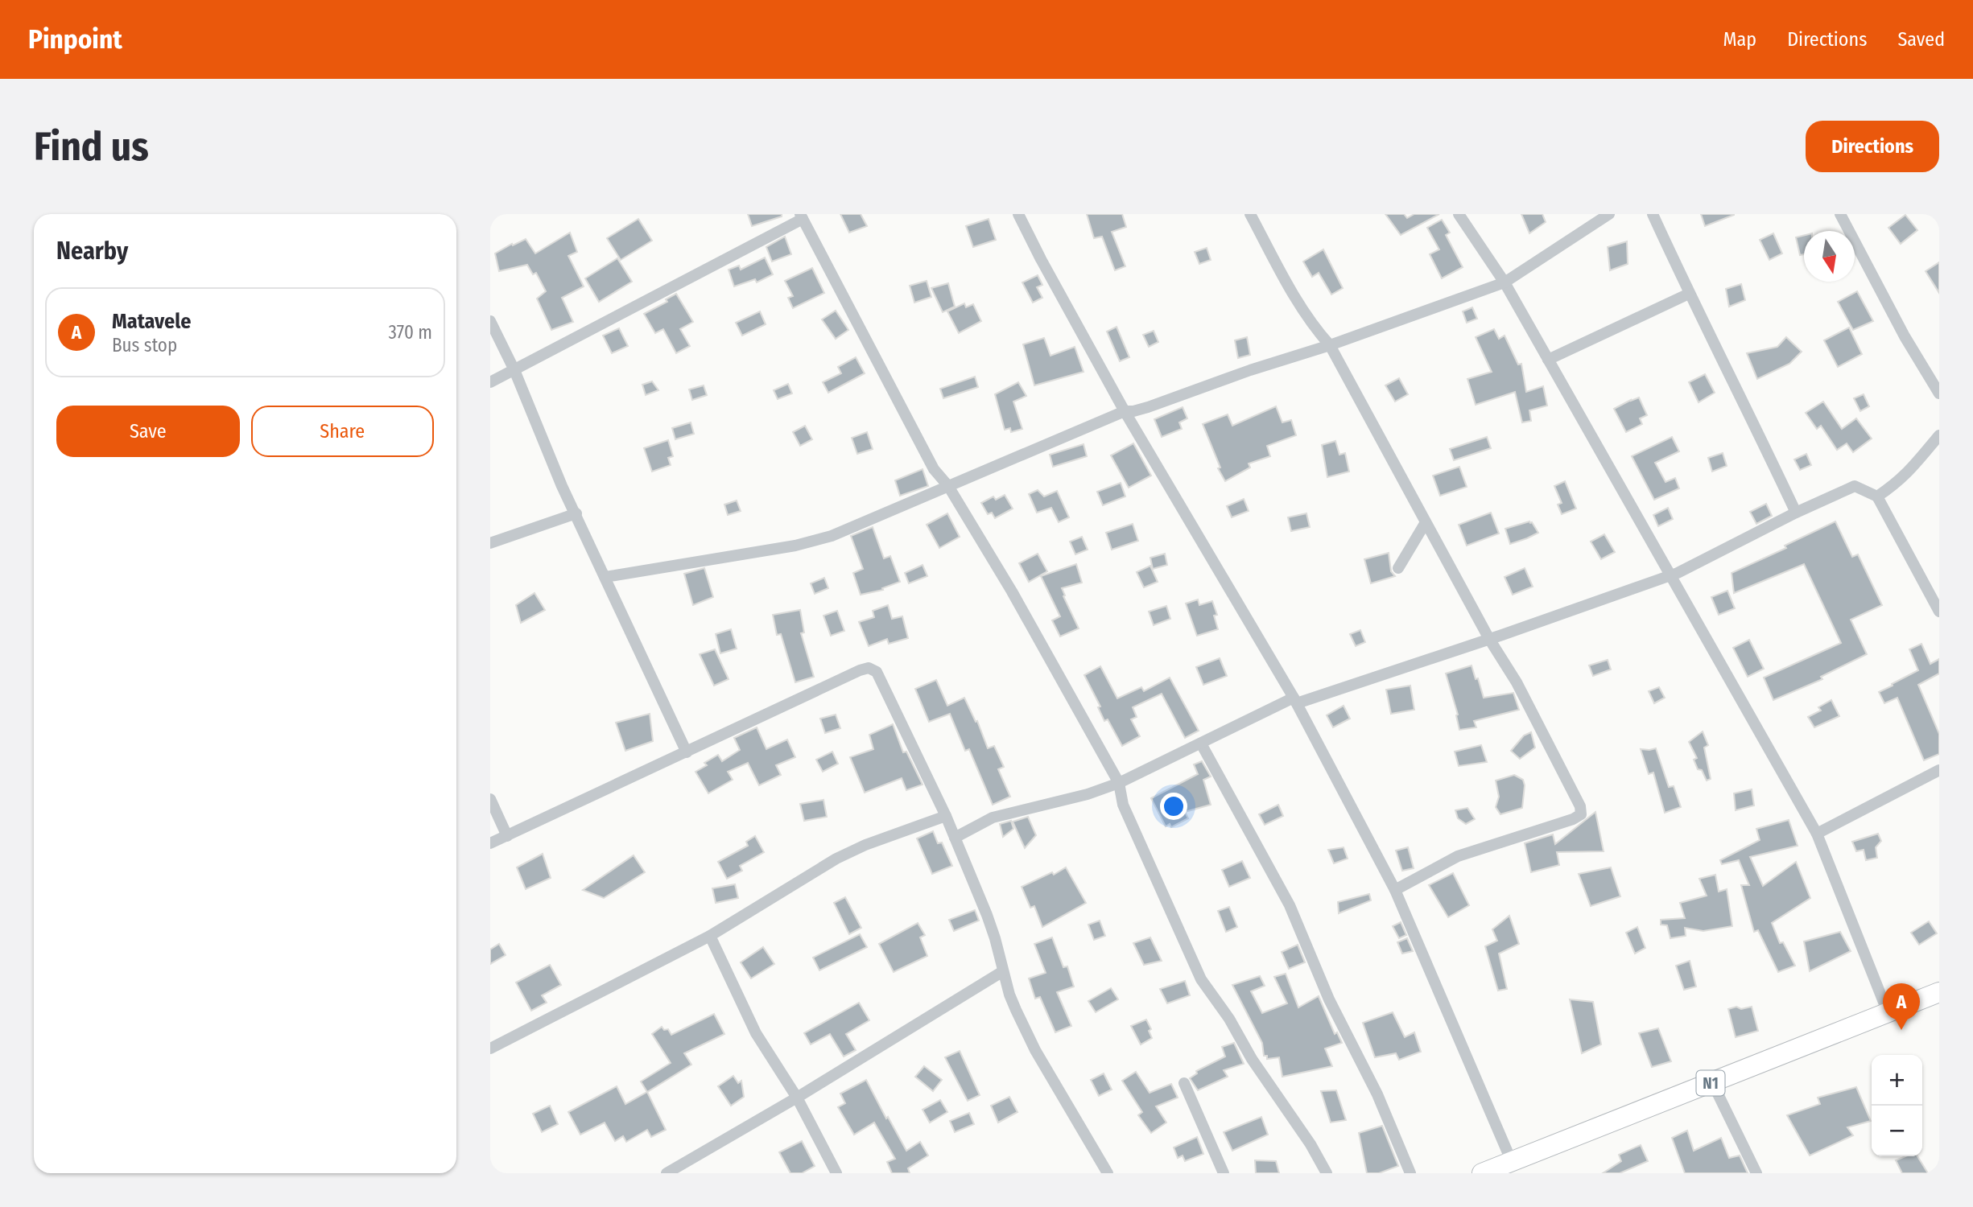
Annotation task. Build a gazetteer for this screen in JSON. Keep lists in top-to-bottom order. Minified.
{"streets":{"highway":["N1"]},"north":"bottom","page":{"header":"Pinpoint","nav":["Map","Directions","Saved"],"buttons":["Directions",["Save","Share"]],"title":"Find us","heading":"Nearby","list":[{"mark":"A","name":"Matavele","note":"Bus stop","value":"370 m"}],"pins":"A","map_buttons":["+","−"]}}
